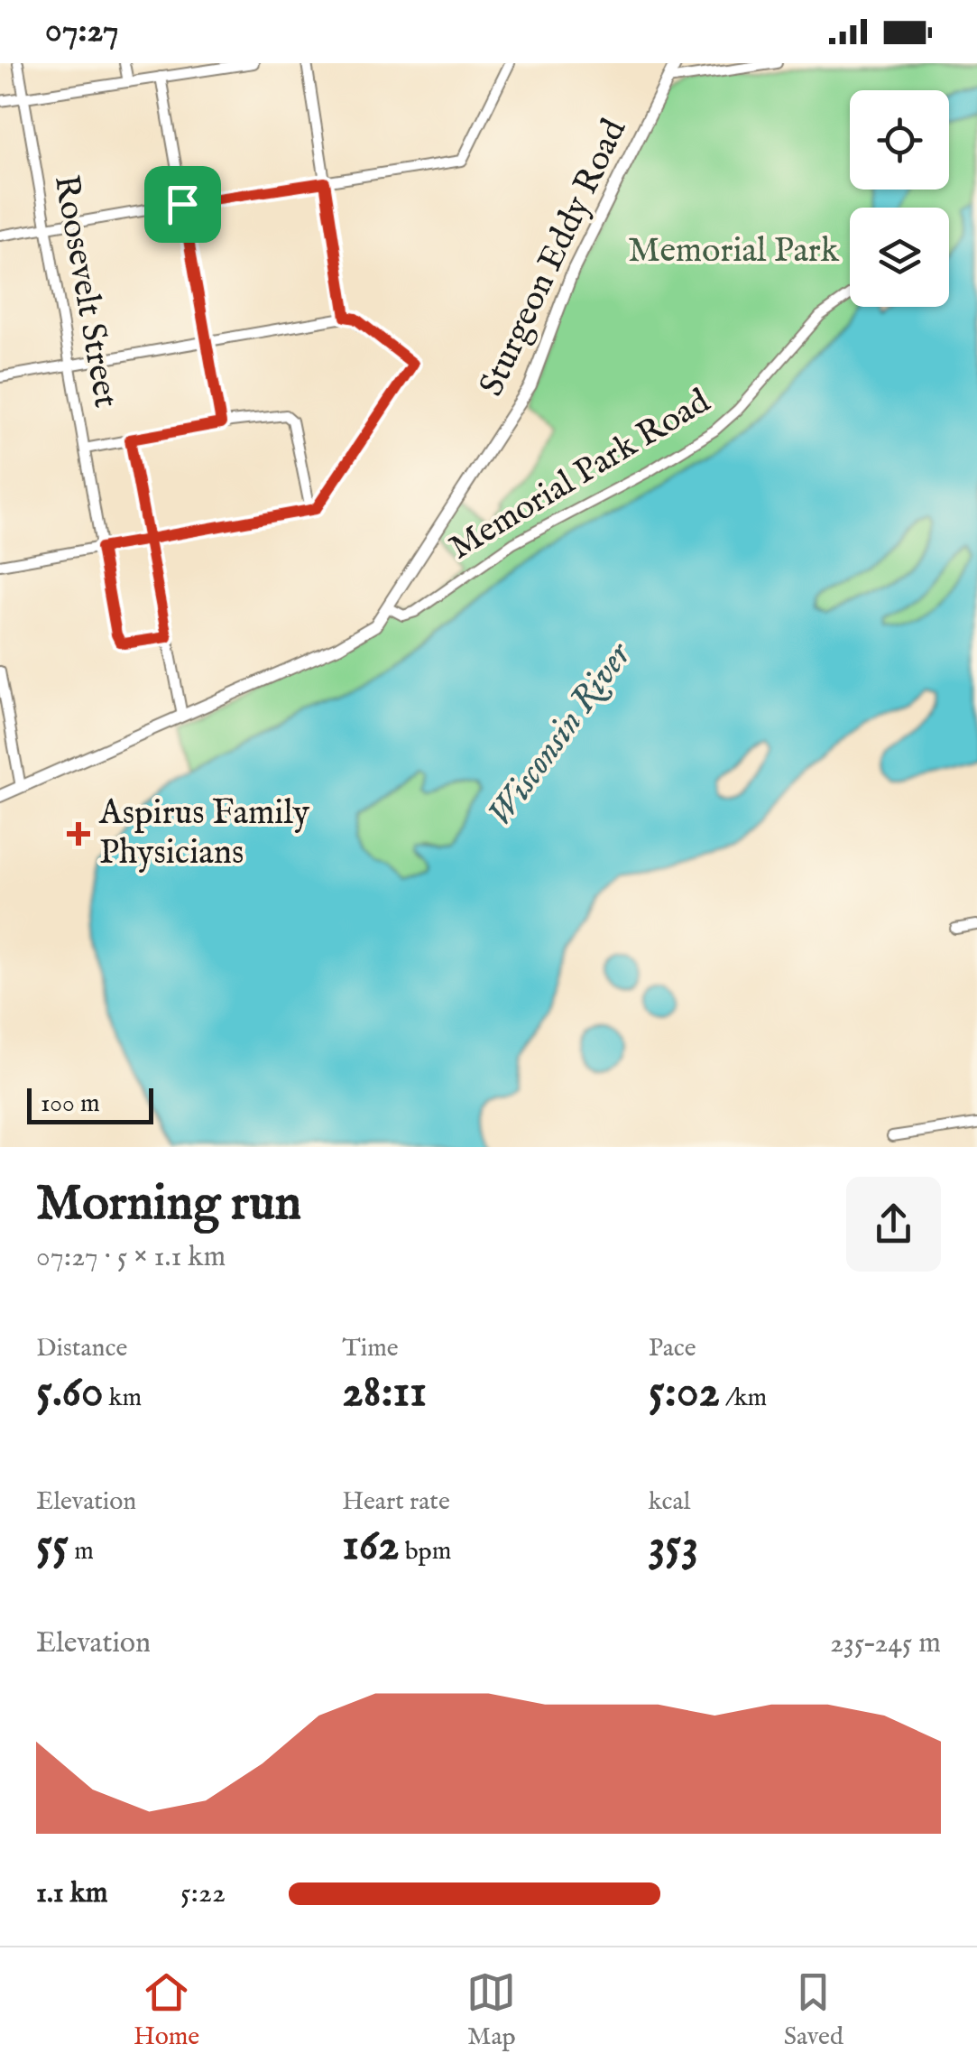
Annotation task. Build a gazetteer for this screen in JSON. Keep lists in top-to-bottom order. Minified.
{"streets":{"street":["Sturgeon Eddy Road","Roosevelt Street","Memorial Park Road"]},"crossings":[["Sturgeon Eddy Road","Memorial Park Road"]],"water":["Wisconsin River"],"parks":["Memorial Park"],"places":{"health":["Aspirus Family Physicians"]},"scale_bar":"100 m","page":{"status":"07:27","scale":"100 m","heading":["Morning run","07:27 · 5 × 1.1 km"],"stats":[["Distance","5.60 km"],["Time","28:11"],["Pace","5:02 /km"],["Elevation","55 m"],["Heart rate","162 bpm"],["kcal","353"]],"chart":["Elevation","235–245 m"],"list":[{"name":"1.1 km","note":"5:22"}],"tabs":["Home","Map","Saved"]}}
